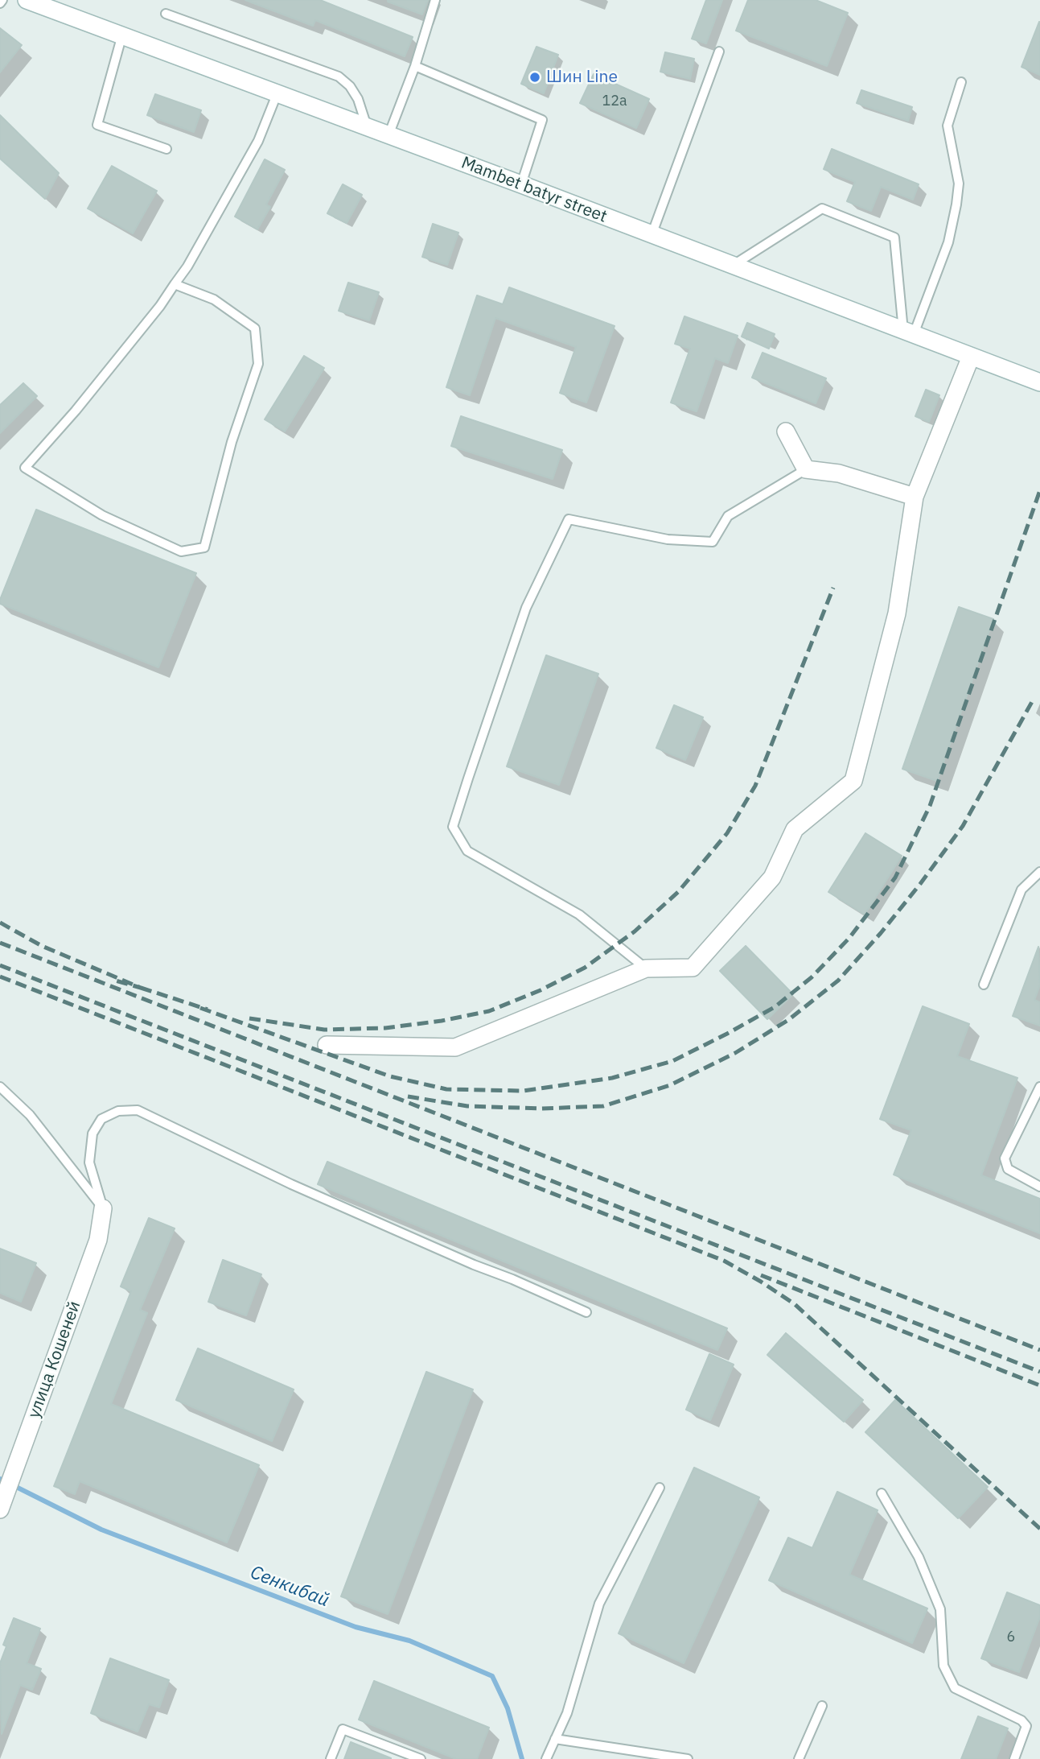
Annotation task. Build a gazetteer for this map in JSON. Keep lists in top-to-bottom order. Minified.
{"streets":{"street":["Mambet batyr street","улица Кошеней"]},"water":["Сенкибай"],"places":["Шин Line"],"house_numbers":["12а","6"]}
